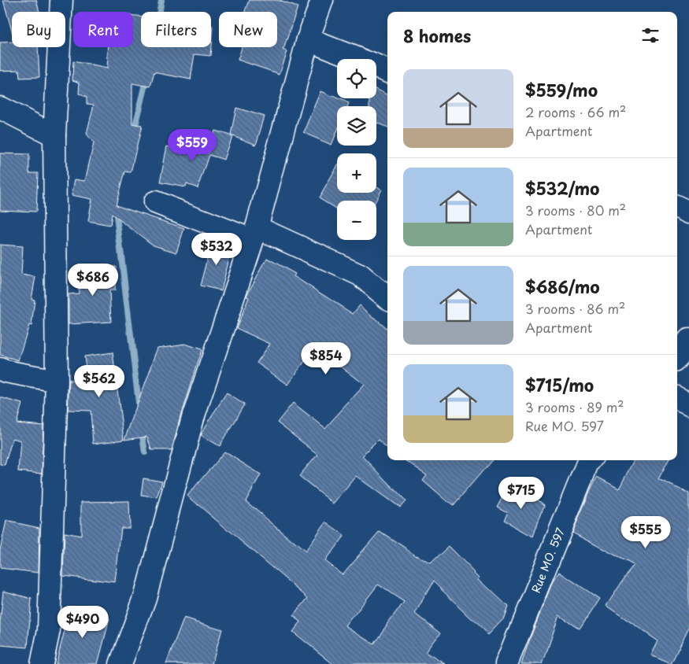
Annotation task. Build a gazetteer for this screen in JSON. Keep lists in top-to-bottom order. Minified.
{"streets":{"street":["Rue MO. 597"]},"page":{"chip":["Buy","Rent","Filters","New"],"heading":"8 homes","map_buttons":["+","−"],"list":[{"name":"$559/mo","note":"2 rooms · 66 m² · Apartment"},{"name":"$532/mo","note":"3 rooms · 80 m² · Apartment"},{"name":"$686/mo","note":"3 rooms · 86 m² · Apartment"},{"name":"$715/mo","note":"3 rooms · 89 m² · Rue MO. 597"}],"price":["$559","$532","$686","$854","$562","$715","$555","$490"]}}
